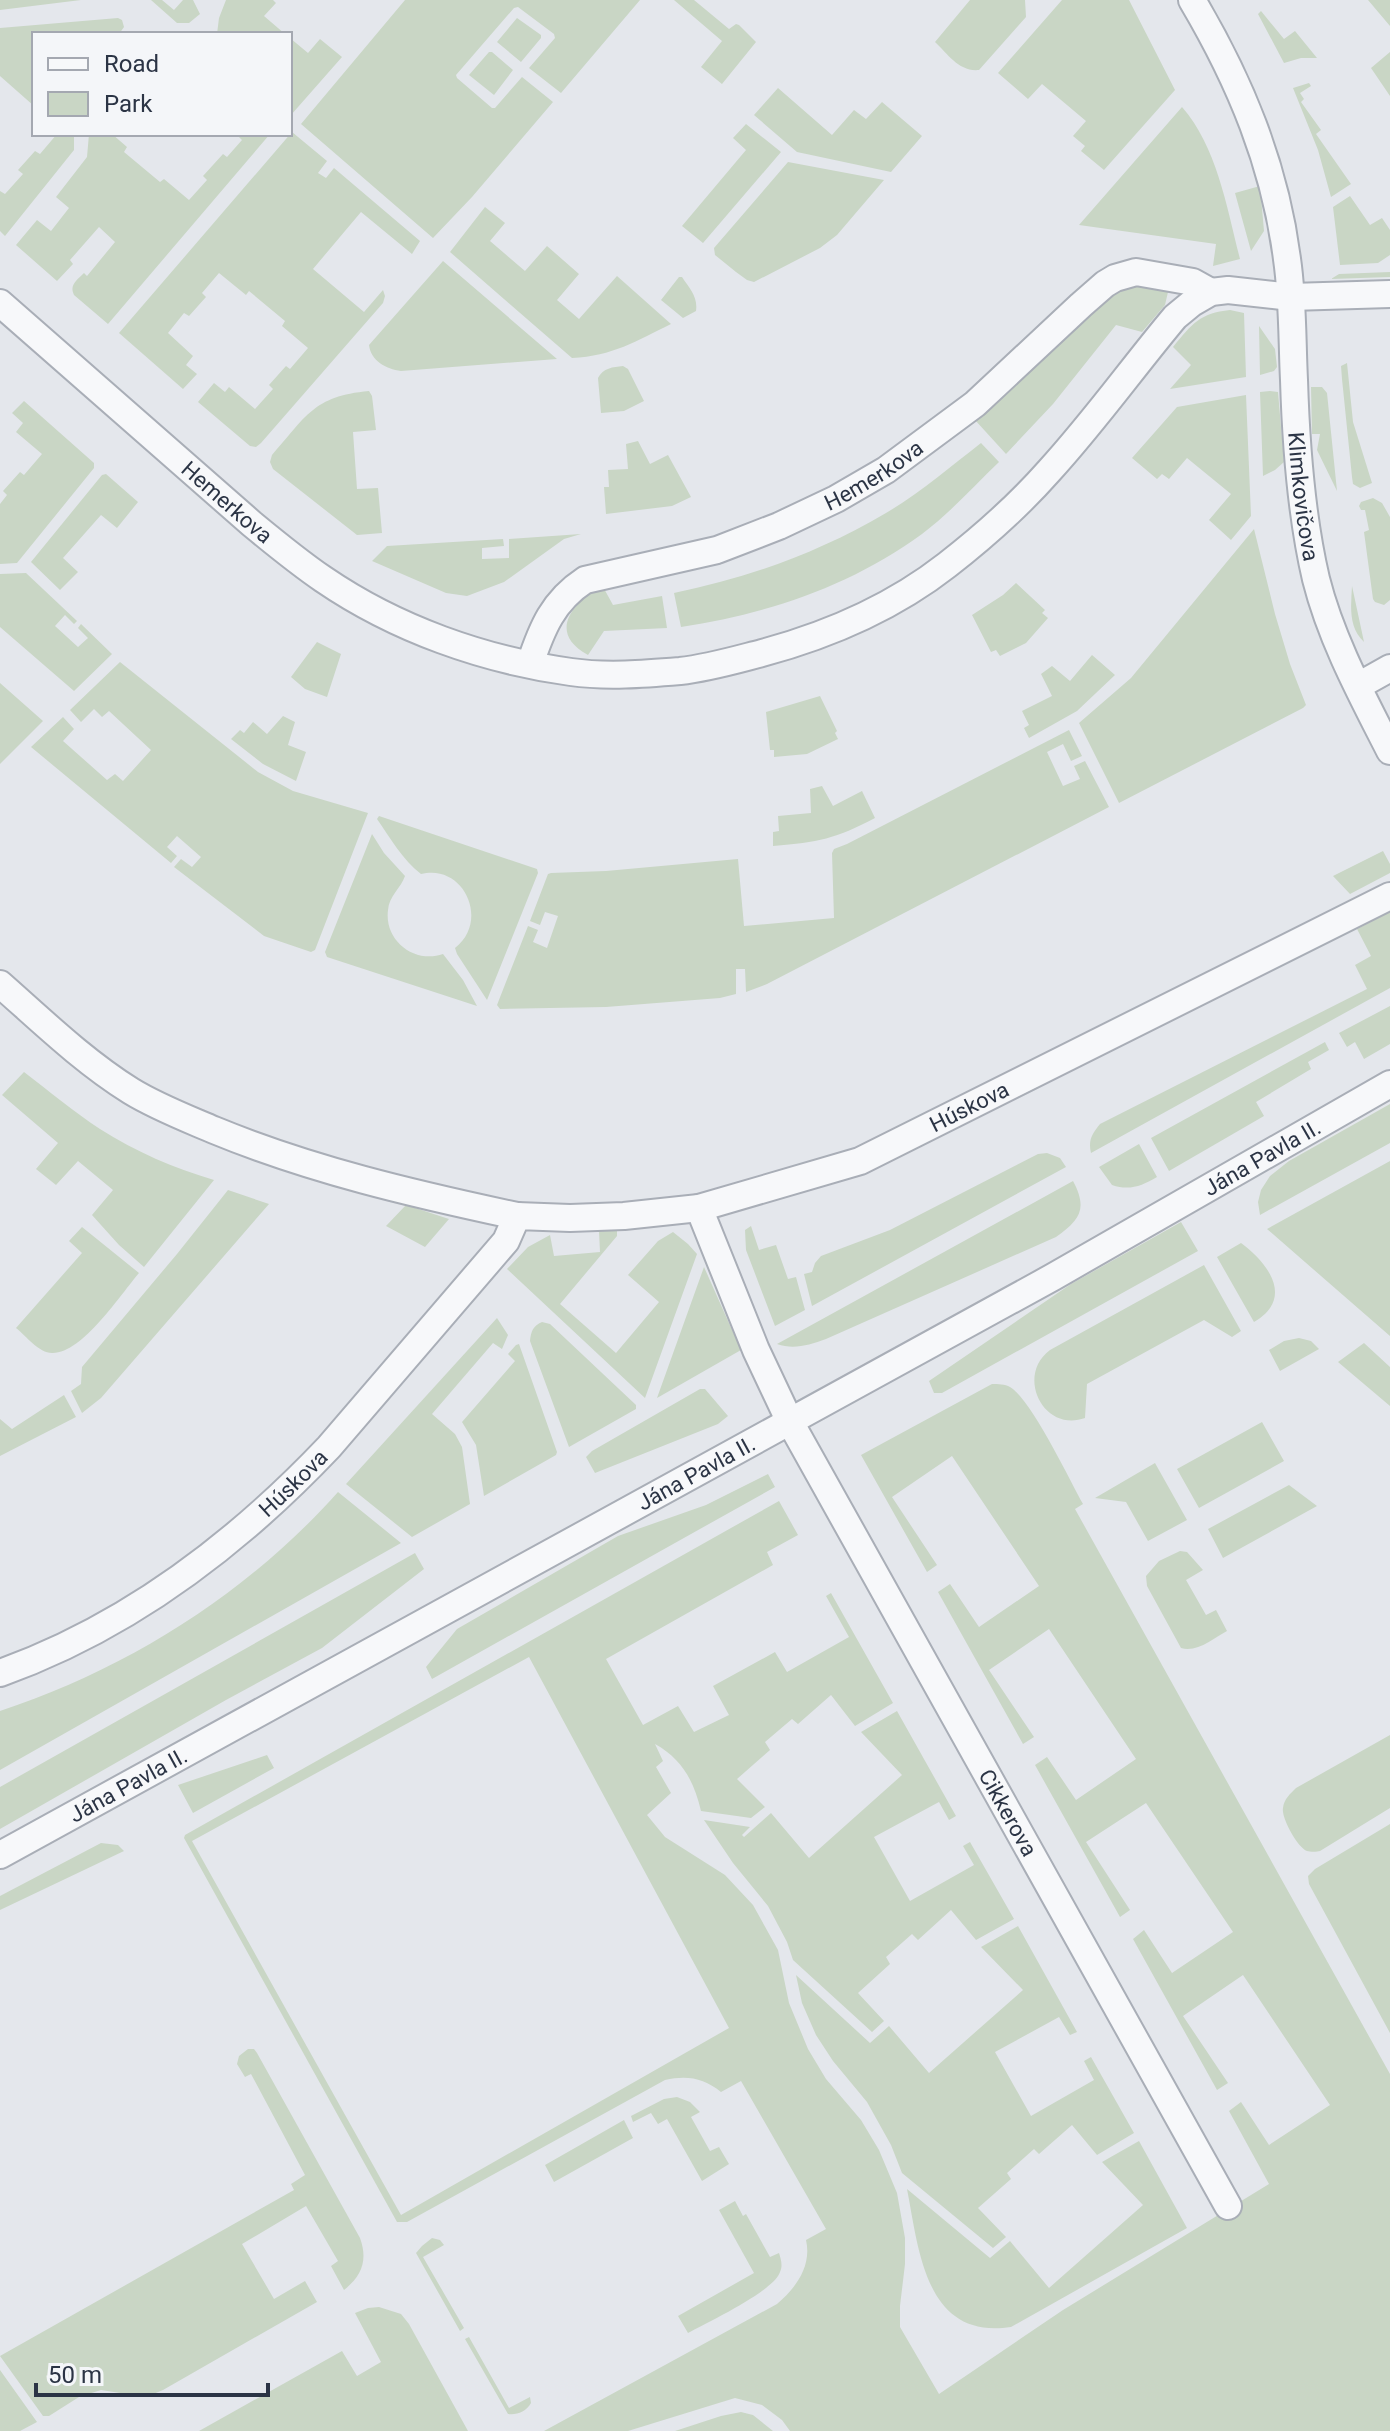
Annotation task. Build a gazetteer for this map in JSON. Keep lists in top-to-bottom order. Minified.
{"streets":{"street":["Hemerkova","Klimkovičova","Húskova","Jána Pavla II.","Cikkerova"]},"crossings":[["Hemerkova","Klimkovičova"],["Húskova","Cikkerova"],["Jána Pavla II.","Cikkerova"]],"legend":["Road","Park"],"scale_bar":"50 m"}
